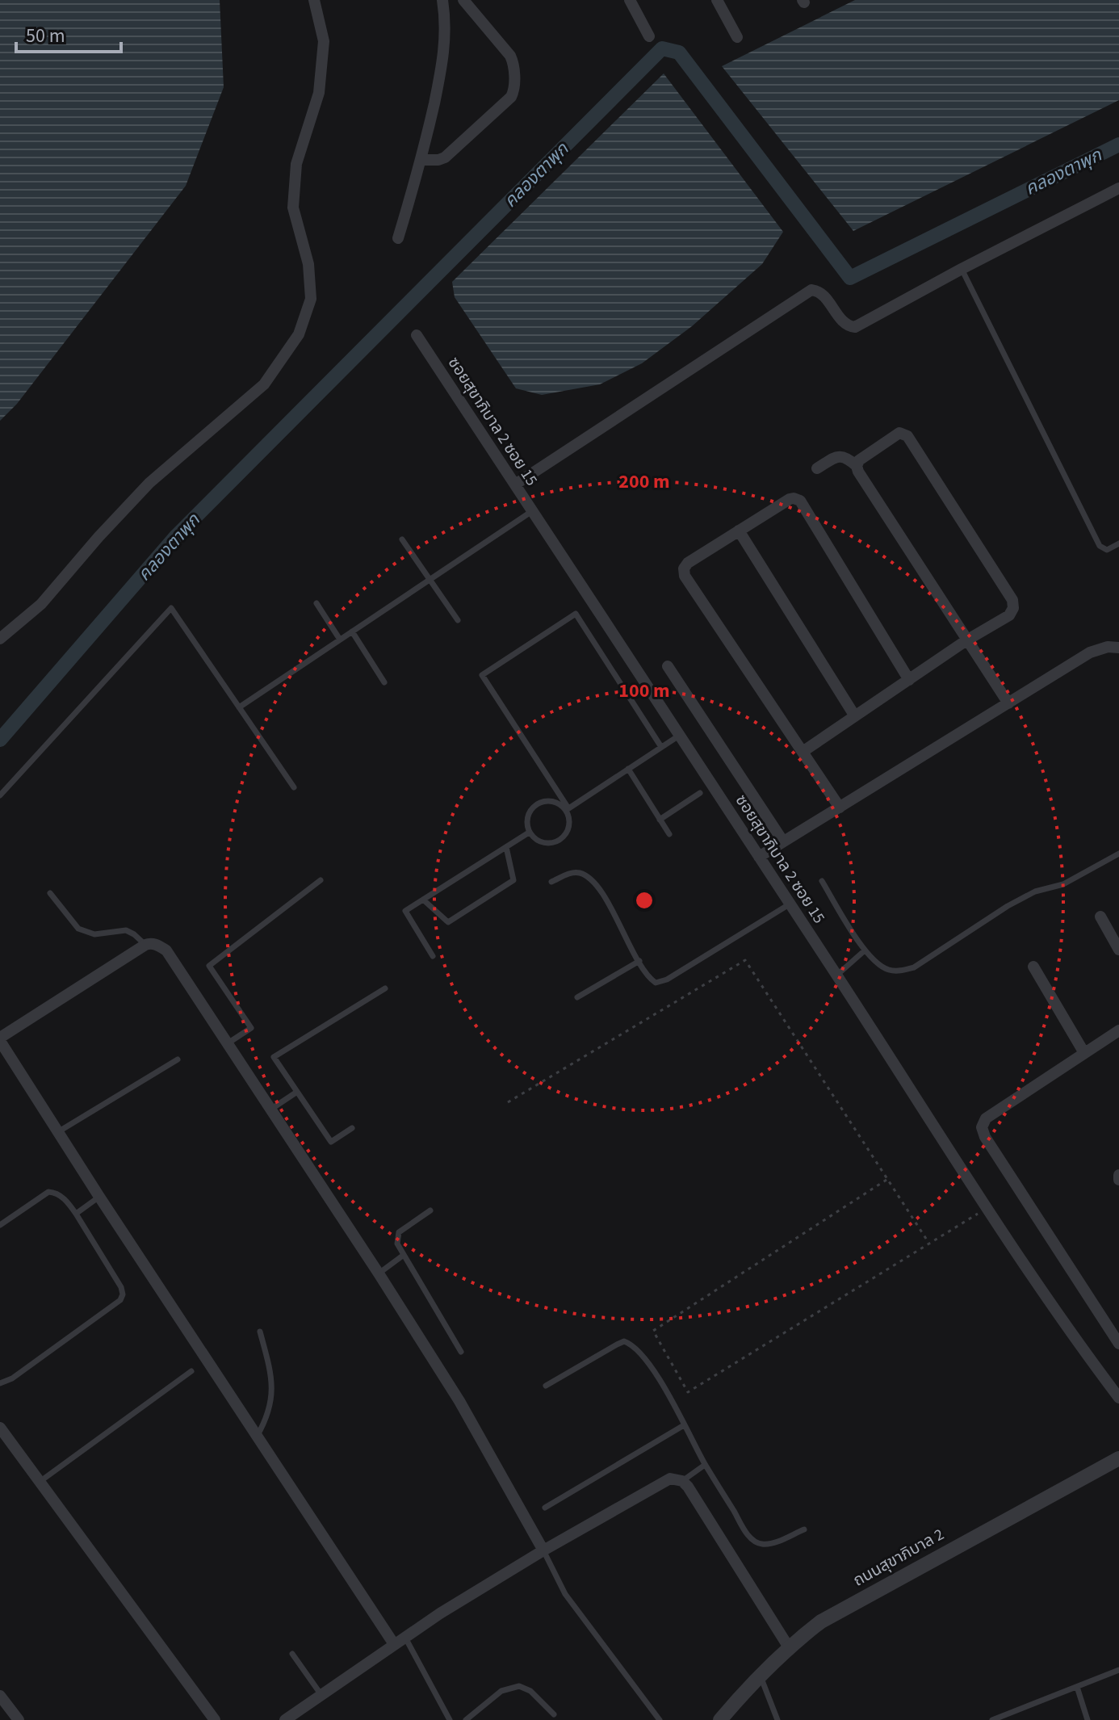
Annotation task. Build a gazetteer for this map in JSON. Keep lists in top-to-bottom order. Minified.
{"streets":{"street":["ซอยสุขาภิบาล 2 ซอย 15","ถนนสุขาภิบาล 2"]},"water":["คลองตาพุก"],"scale_bar":"50 m","rings":["200 m","100 m"]}
